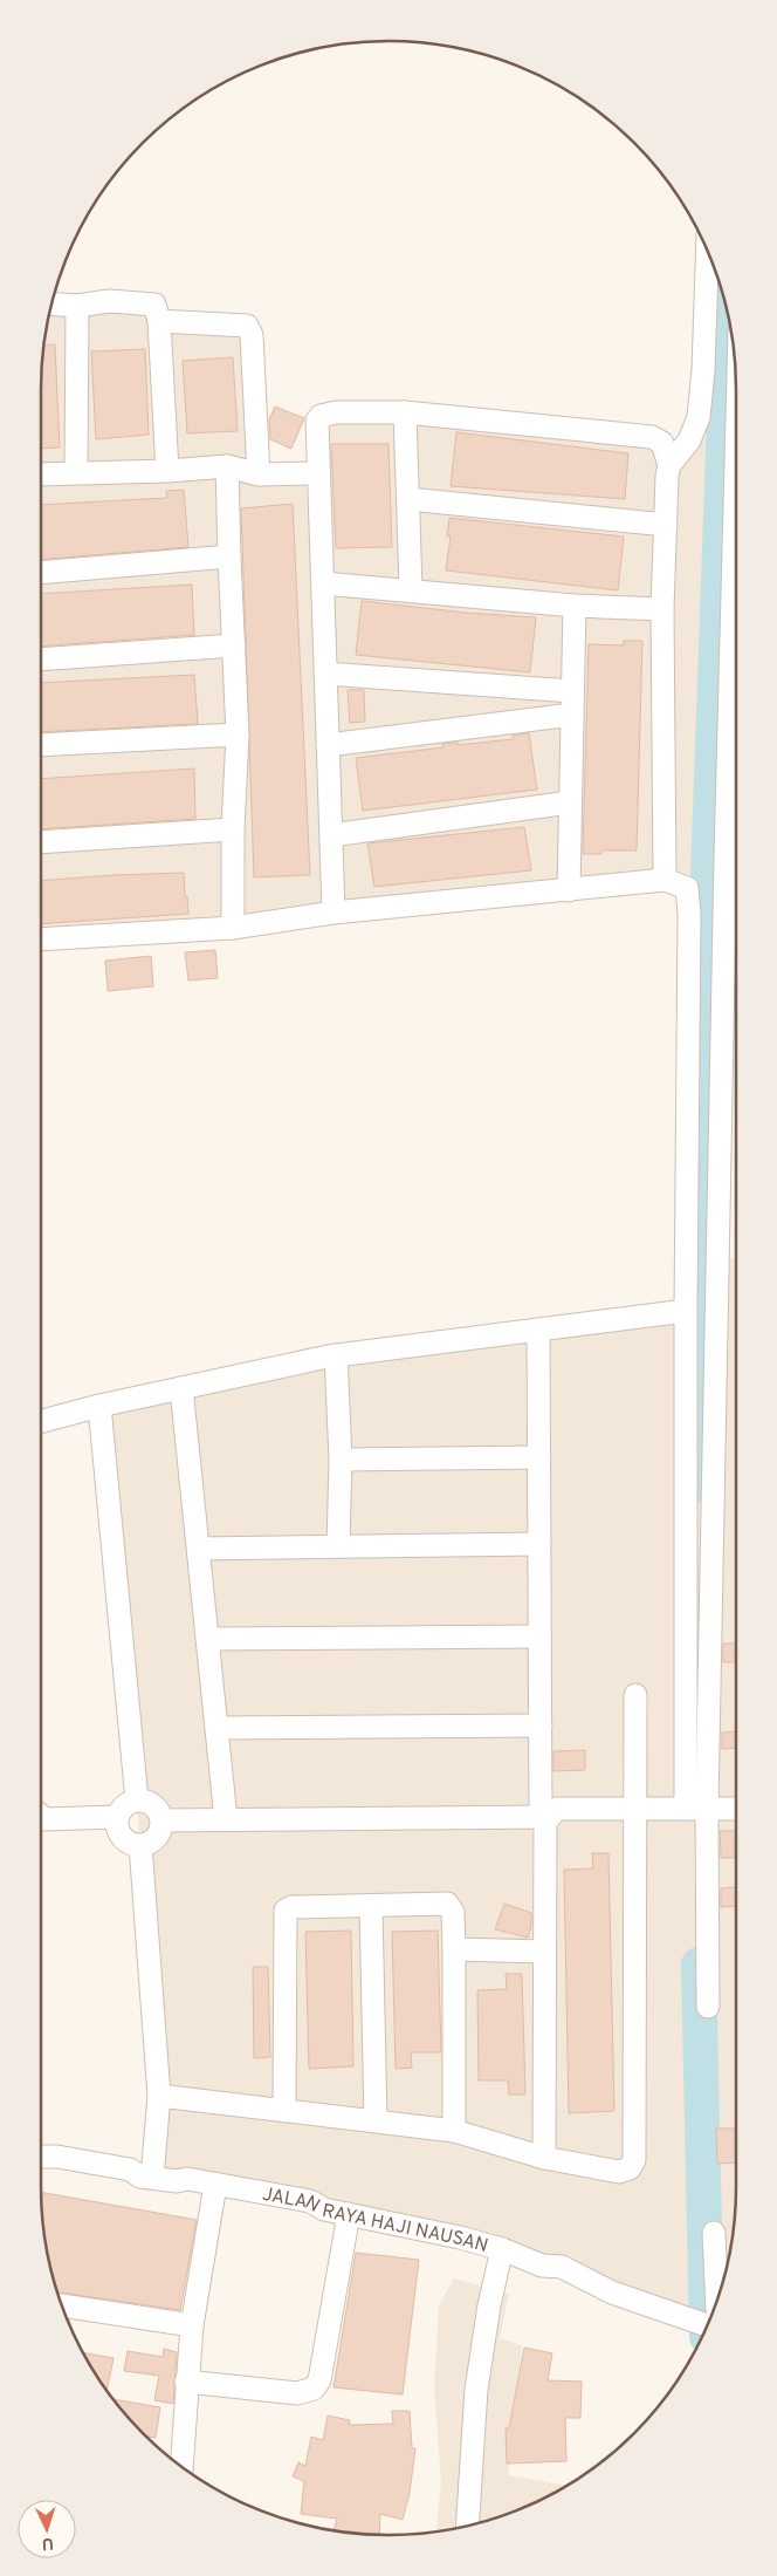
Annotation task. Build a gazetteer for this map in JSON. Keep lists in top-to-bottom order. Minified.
{"streets":{"street":["JALAN RAYA HAJI NAUSAN"]},"north":"bottom"}
